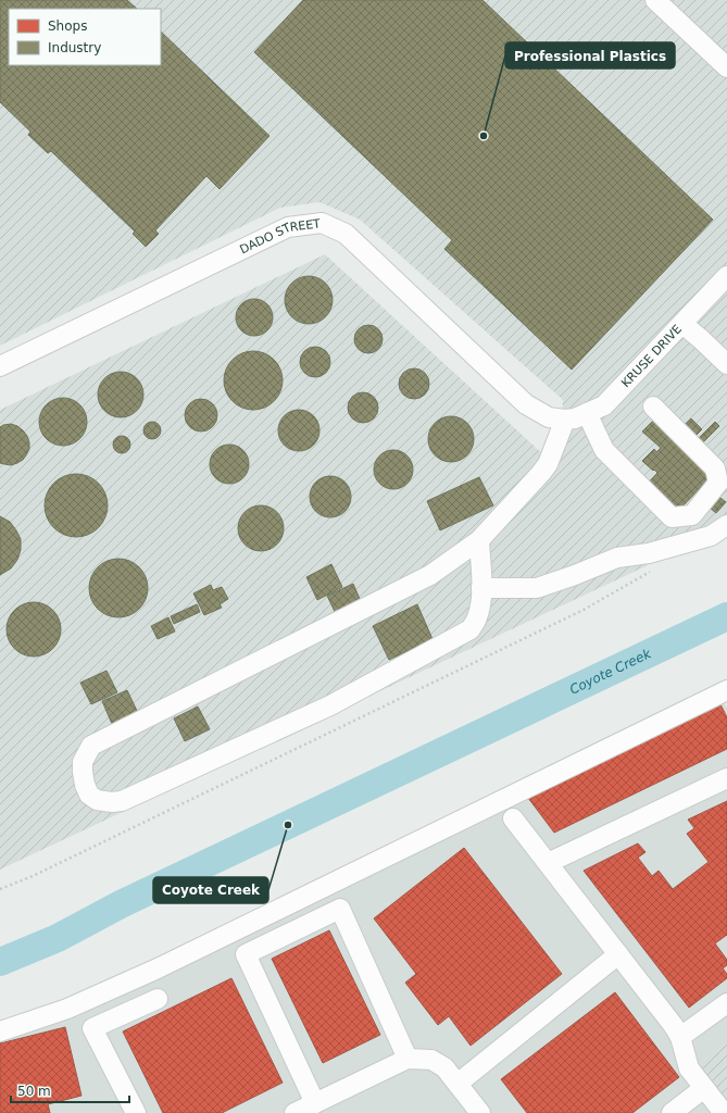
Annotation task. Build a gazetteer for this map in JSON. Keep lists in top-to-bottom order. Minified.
{"streets":{"street":["DADO STREET","KRUSE DRIVE"]},"crossings":[["DADO STREET","KRUSE DRIVE"]],"water":["Coyote Creek"],"places":["Professional Plastics","Coyote Creek"],"legend":["Shops","Industry"],"scale_bar":"50 m"}
